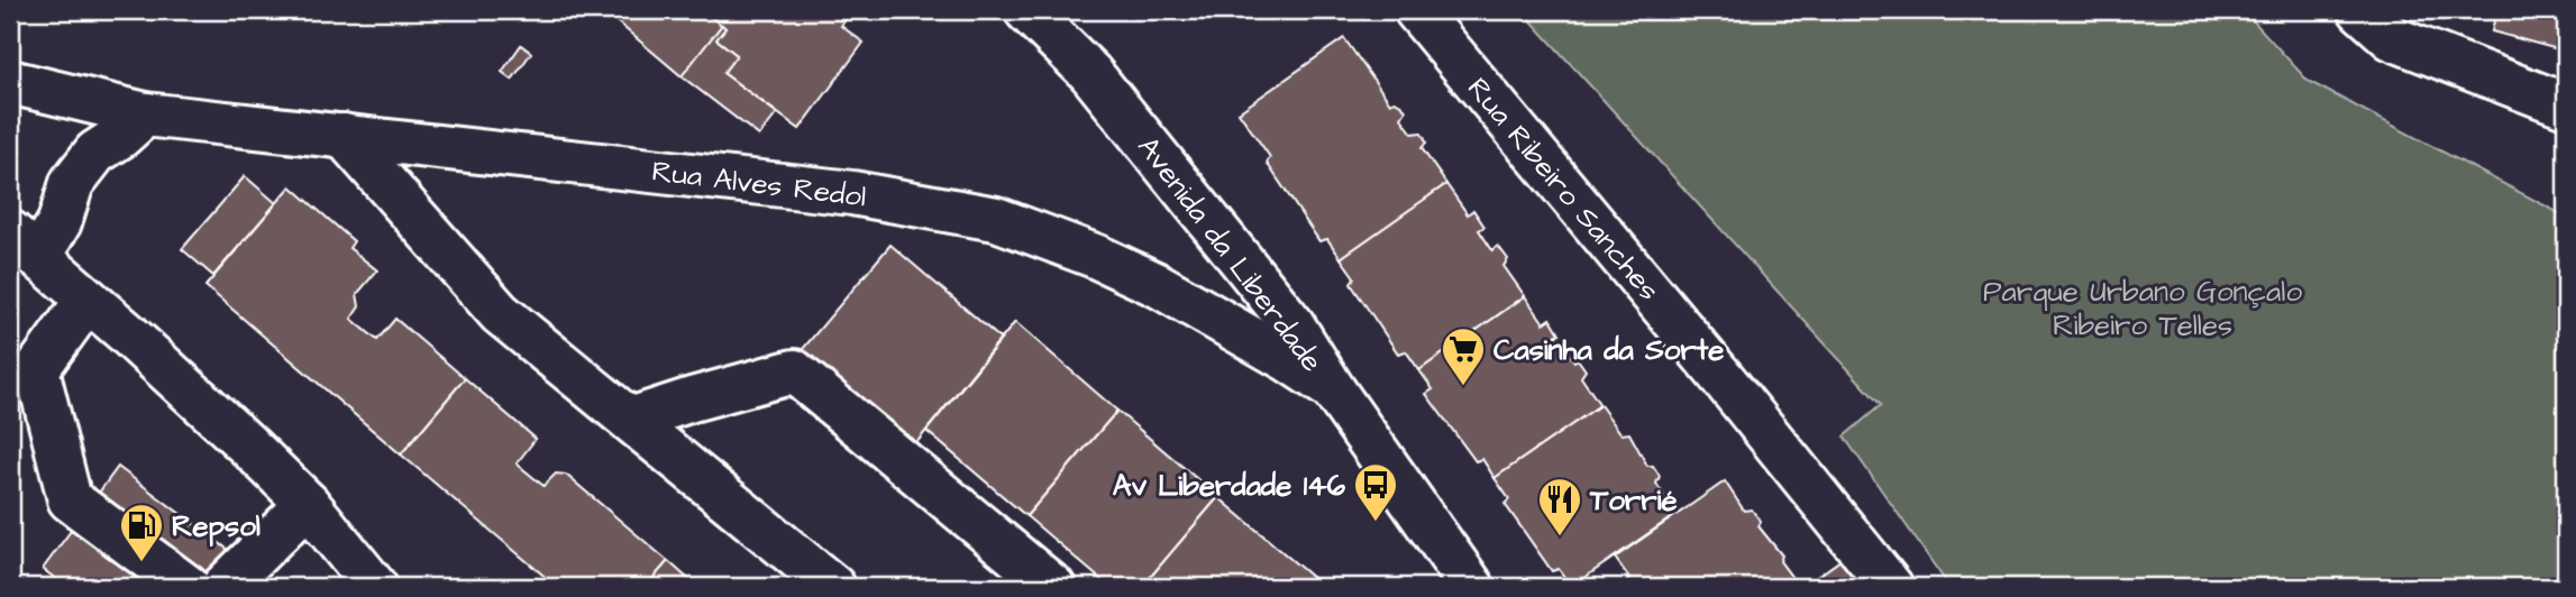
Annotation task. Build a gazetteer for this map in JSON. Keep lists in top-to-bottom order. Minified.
{"streets":{"street":["Rua Alves Redol","Rua Ribeiro Sanches","Avenida da Liberdade"]},"crossings":[["Rua Alves Redol","Avenida da Liberdade"]],"parks":["Parque Urbano Gonçalo Ribeiro Telles"],"places":{"supermarket":["Casinha da Sorte"],"bus stop":["Av Liberdade 146"],"restaurant":["Torrié"],"fuel station":["Repsol"]}}
